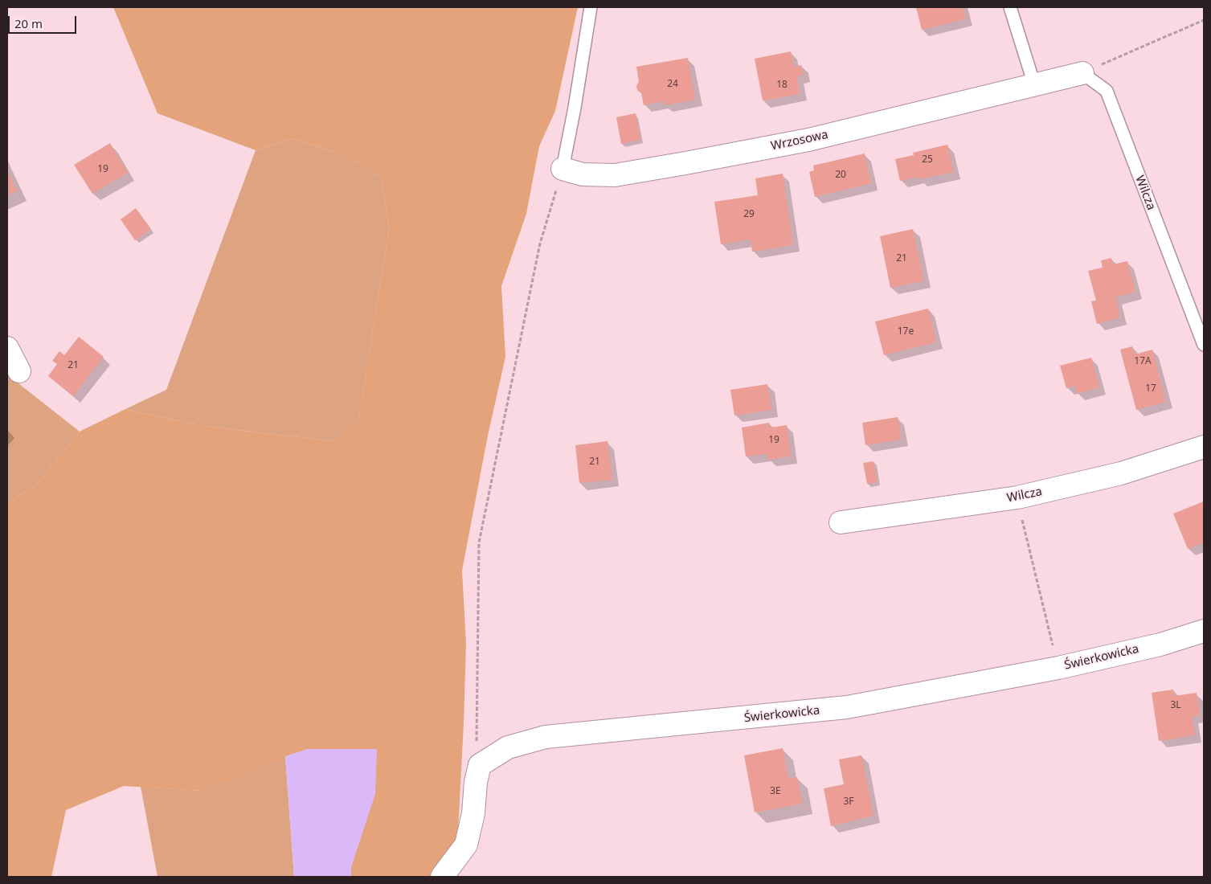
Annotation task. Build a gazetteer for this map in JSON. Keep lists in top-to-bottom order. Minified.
{"streets":{"street":["Wrzosowa","Wilcza","Świerkowicka"]},"crossings":[["Wrzosowa","Wilcza"]],"house_numbers":["24","18","25","19","20","29","21","17e","17A","21","17","19","21","3L","3E","3F"],"scale_bar":"20 m"}
